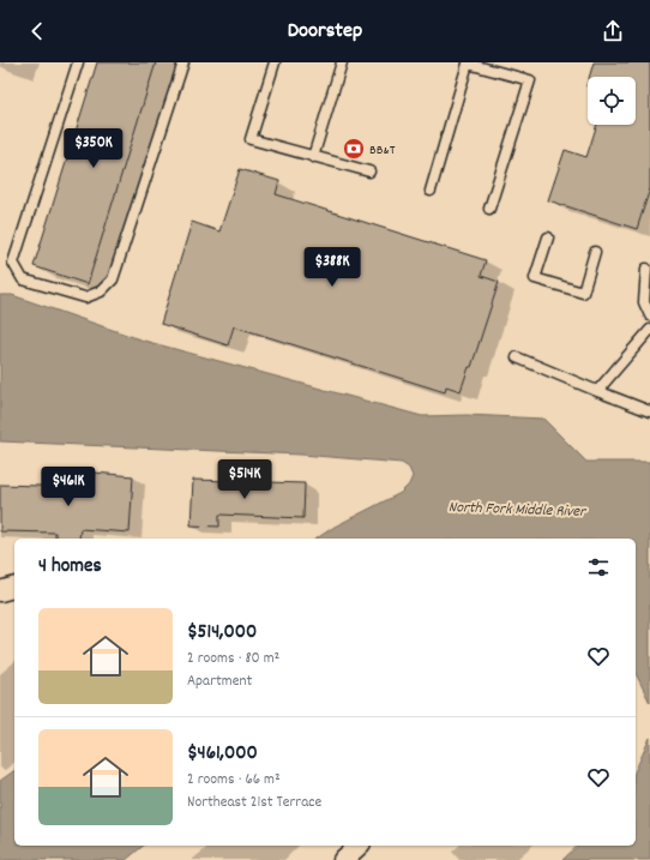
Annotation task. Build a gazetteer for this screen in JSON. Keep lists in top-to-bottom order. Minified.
{"water":["North Fork Middle River"],"places":{"bank":["BB&T"]},"page":{"header":"Doorstep","price":["$350K","$388K","$514K","$461K"],"heading":"4 homes","list":[{"name":"$514,000","note":"2 rooms · 80 m² · Apartment"},{"name":"$461,000","note":"2 rooms · 66 m² · Northeast 21st Terrace"}]}}
